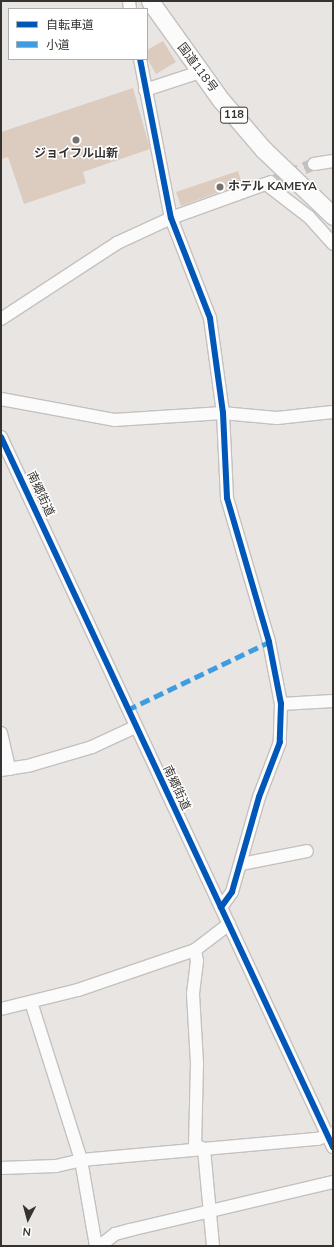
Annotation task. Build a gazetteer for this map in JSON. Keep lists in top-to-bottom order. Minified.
{"streets":{"highway":["国道118号","118"],"street":["南郷街道"]},"places":["ジョイフル山新","ホテル KAMEYA"],"legend":["自転車道","小道"],"north":"bottom"}
